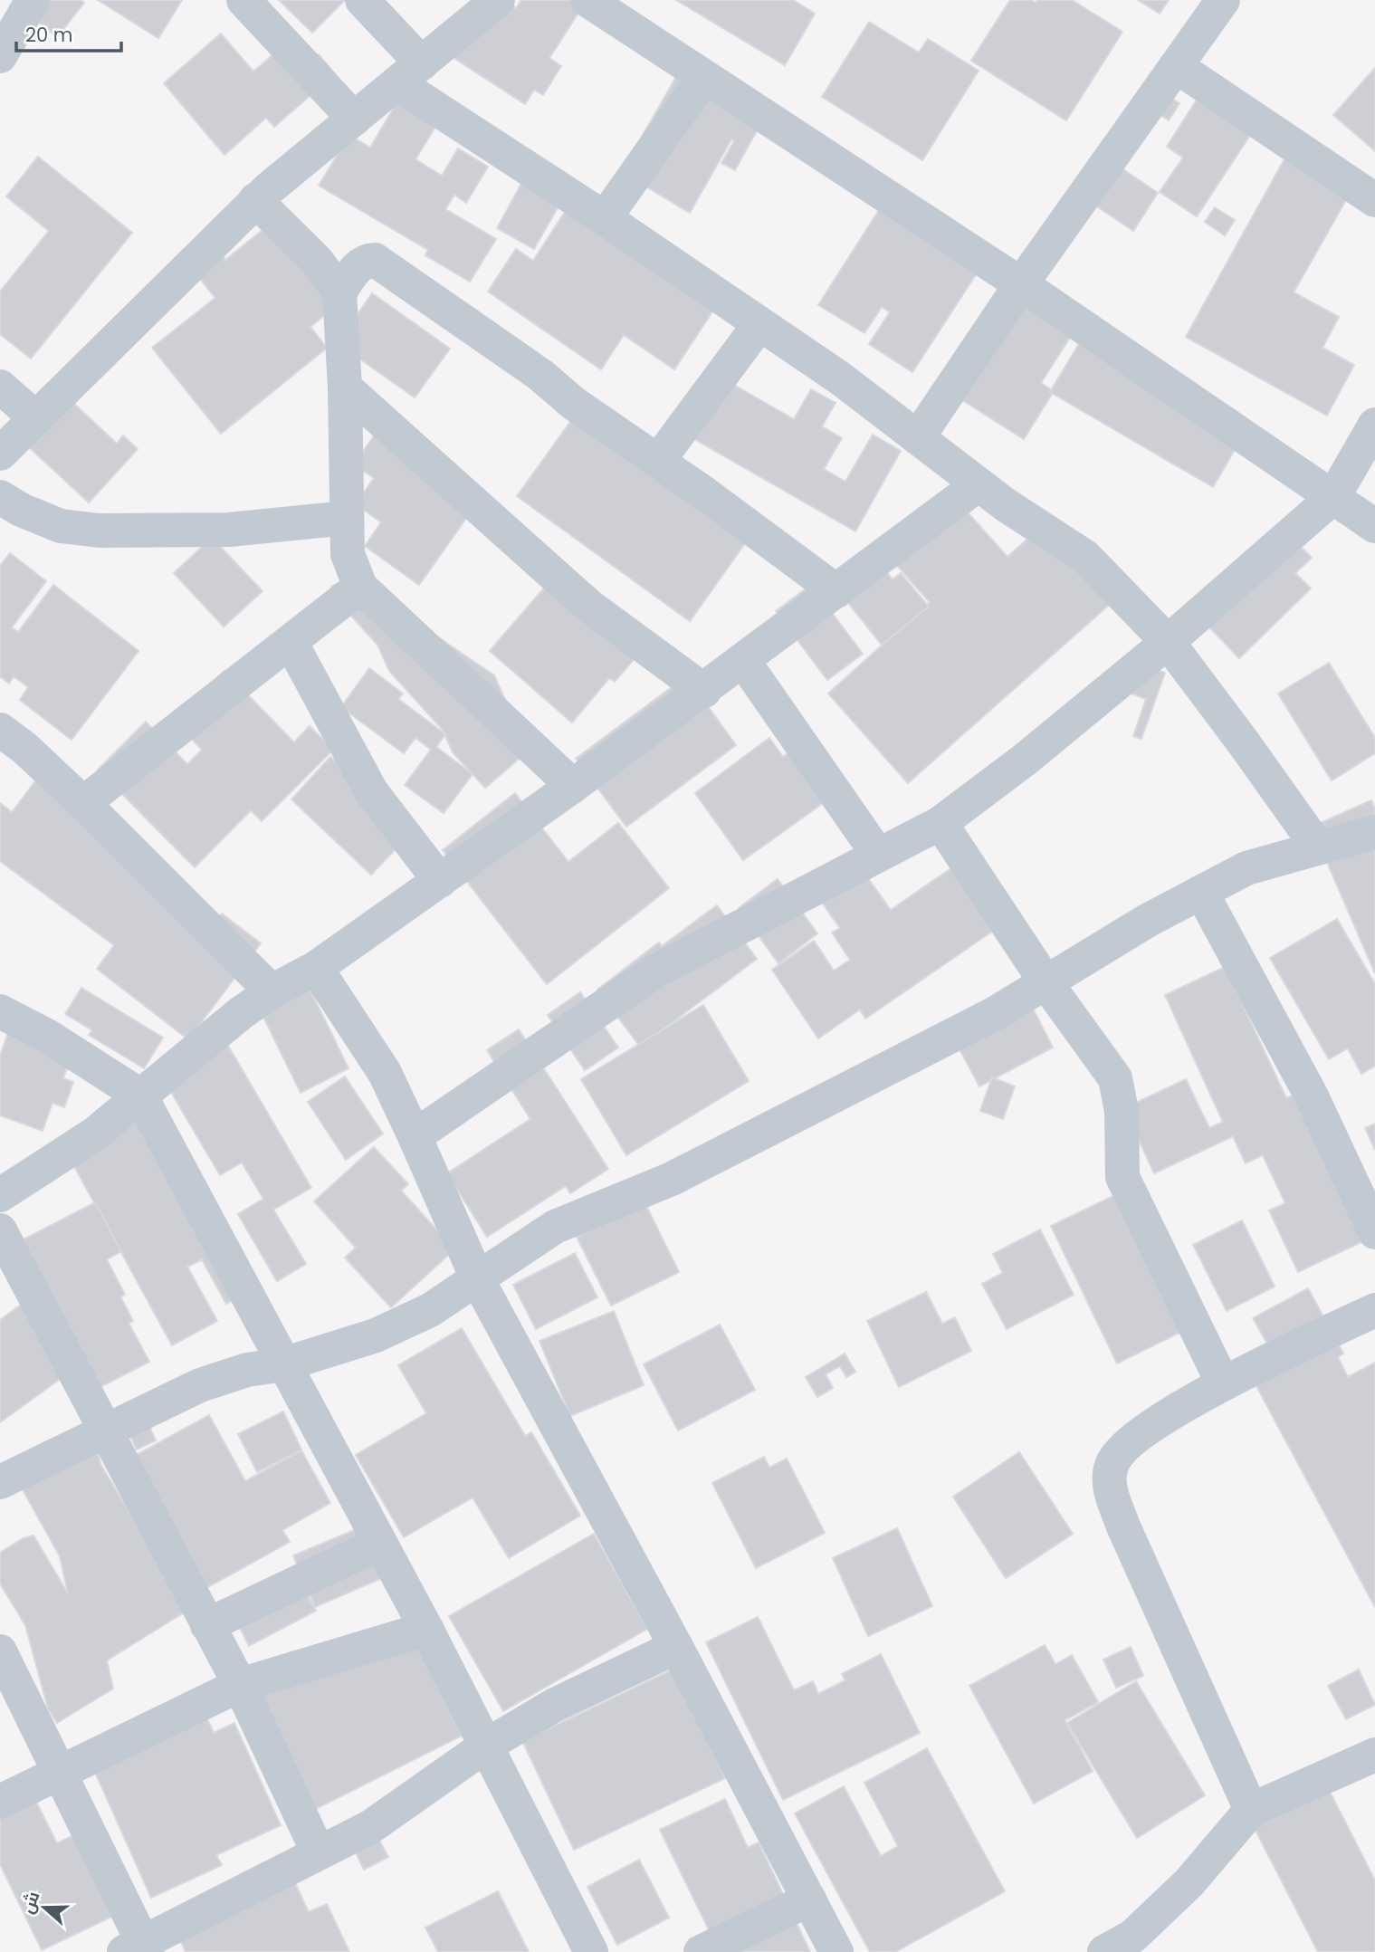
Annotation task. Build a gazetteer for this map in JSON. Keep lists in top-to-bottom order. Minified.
{"scale_bar":"20 m","north":"left"}
